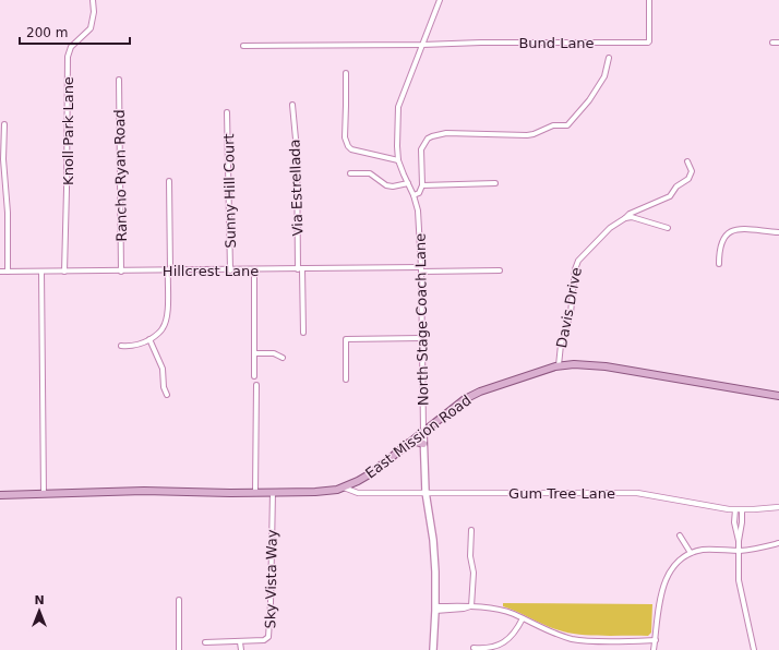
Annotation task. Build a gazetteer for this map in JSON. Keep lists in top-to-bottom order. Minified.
{"streets":{"main road":["North Stage Coach Lane","East Mission Road"],"street":["Bund Lane","Knoll Park Lane","Rancho Ryan Road","Via Estrellada","Sunny Hill Court","Hillcrest Lane","Davis Drive","Gum Tree Lane","Sky Vista Way"]},"crossings":[["Bund Lane","North Stage Coach Lane"],["Knoll Park Lane","Hillcrest Lane"],["Rancho Ryan Road","Hillcrest Lane"],["Via Estrellada","Hillcrest Lane"],["Sunny Hill Court","Hillcrest Lane"],["Hillcrest Lane","North Stage Coach Lane"],["Davis Drive","East Mission Road"],["North Stage Coach Lane","East Mission Road"],["North Stage Coach Lane","Gum Tree Lane"],["East Mission Road","Gum Tree Lane"],["East Mission Road","Sky Vista Way"]],"scale_bar":"200 m","north":"top"}
